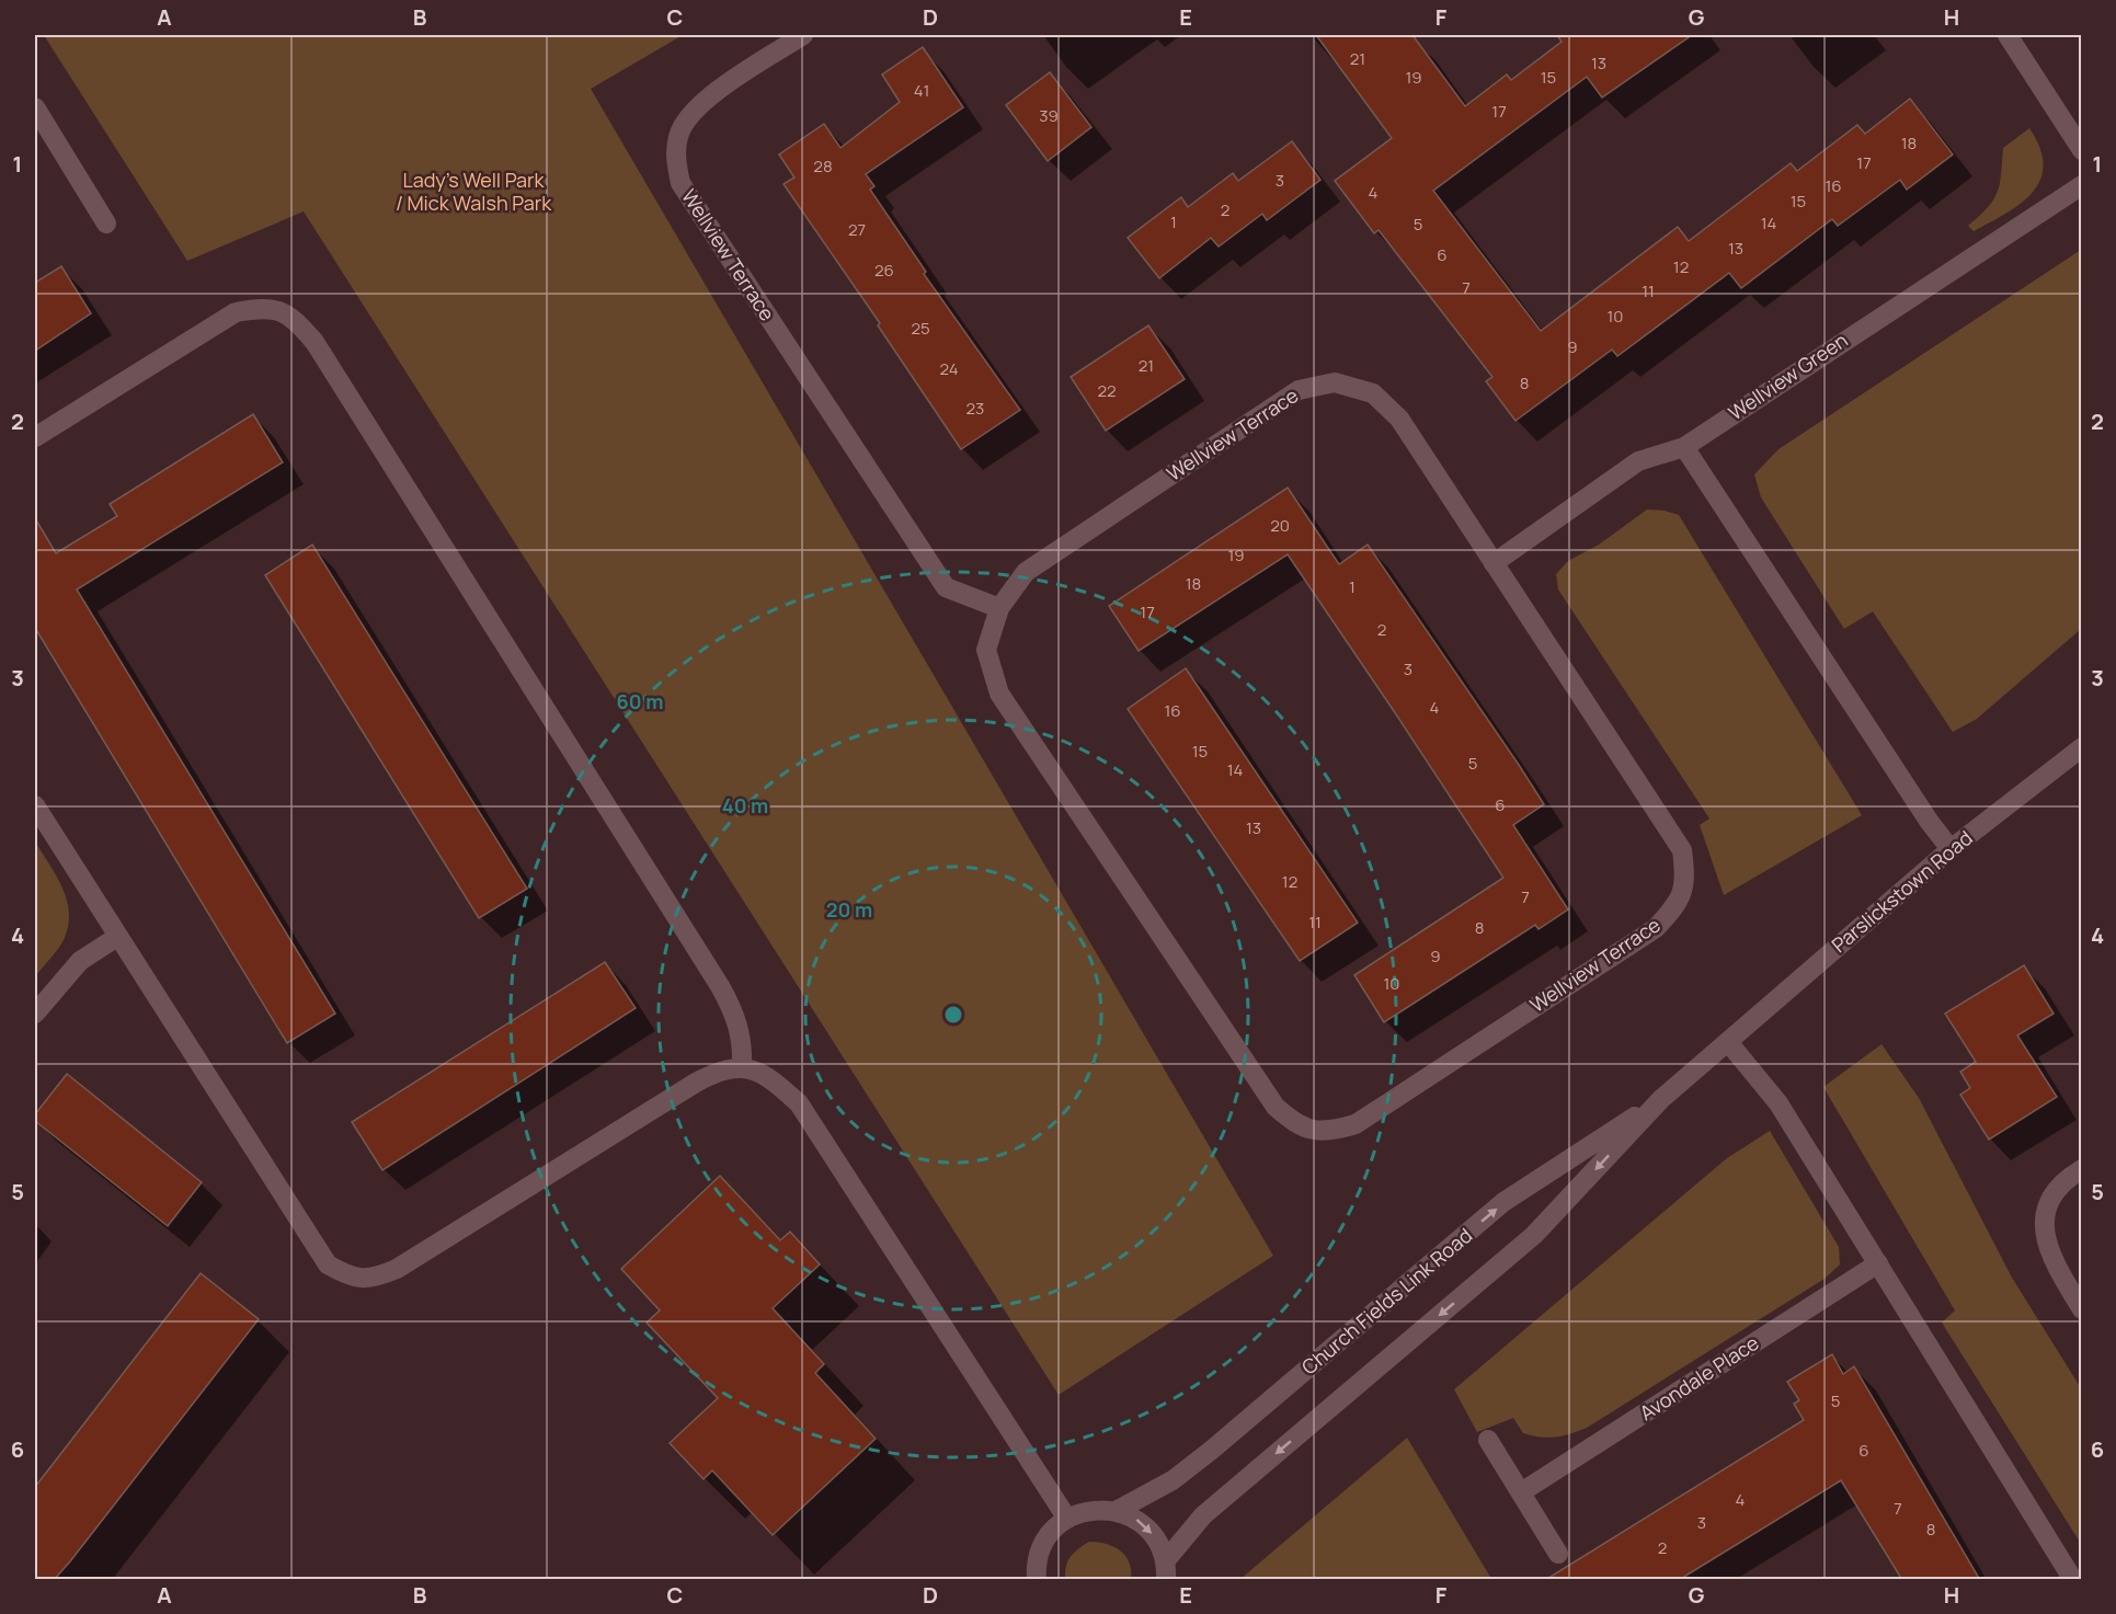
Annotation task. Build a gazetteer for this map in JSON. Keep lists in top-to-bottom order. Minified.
{"streets":{"street":["Wellview Terrace","Wellview Green","Parslickstown Road","Church Fields Link Road","Avondale Place"]},"crossings":[["Wellview Terrace","Wellview Green"],["Parslickstown Road","Church Fields Link Road"]],"parks":["Lady's Well Park / Mick Walsh Park"],"house_numbers":["21","13","19","15","41","17","39","18","17","28","3","16","4","15","2","1","14","5","27","13","6","12","26","7","11","10","25","9","21","24","8","22","23","20","19","18","1","17","2","3","4","16","15","5","14","6","13","12","7","11","8","9","10","5","6","4","7","3","8","2"],"grid":{"columns":["A","B","C","D","E","F","G","H"],"rows":["1","2","3","4","5","6"]},"rings":["60 m","40 m","20 m"]}
